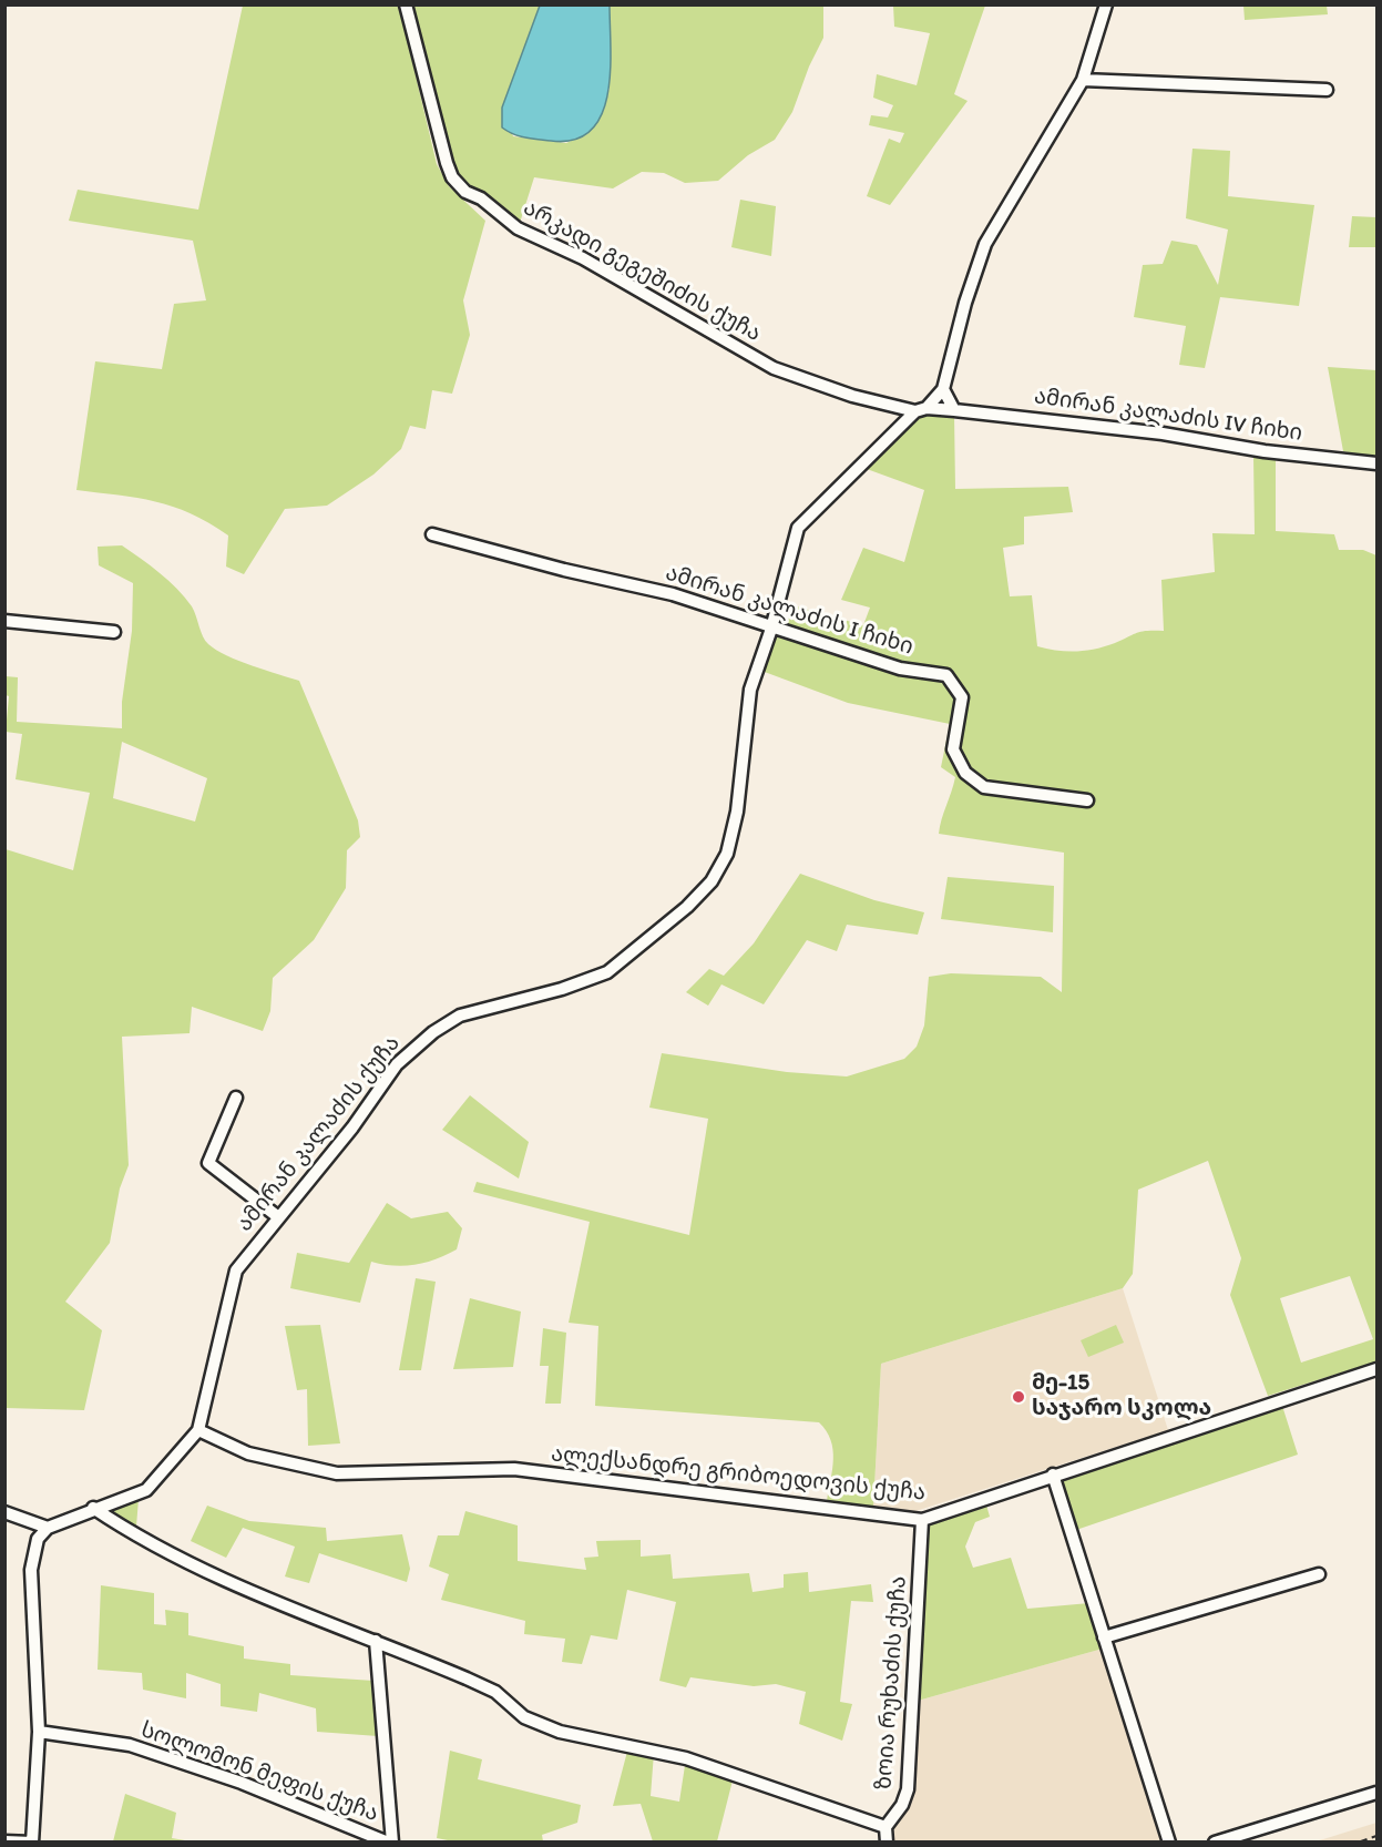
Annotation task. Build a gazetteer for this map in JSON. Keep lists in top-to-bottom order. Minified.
{"streets":{"street":["არკადი გეგეშიძის ქუჩა","ამირან კალაძის IV ჩიხი","ამირან კალაძის I ჩიხი","ამირან კალაძის ქუჩა","ალექსანდრე გრიბოედოვის ქუჩა","ზოია რუხაძის ქუჩა","სოლომონ მეფის ქუჩა"]},"crossings":[["არკადი გეგეშიძის ქუჩა","ამირან კალაძის IV ჩიხი"],["არკადი გეგეშიძის ქუჩა","ამირან კალაძის ქუჩა"],["ამირან კალაძის IV ჩიხი","ამირან კალაძის ქუჩა"],["ამირან კალაძის I ჩიხი","ამირან კალაძის ქუჩა"],["ამირან კალაძის ქუჩა","ალექსანდრე გრიბოედოვის ქუჩა"],["ალექსანდრე გრიბოედოვის ქუჩა","ზოია რუხაძის ქუჩა"]],"places":["მე-15 საჯარო სკოლა"]}
